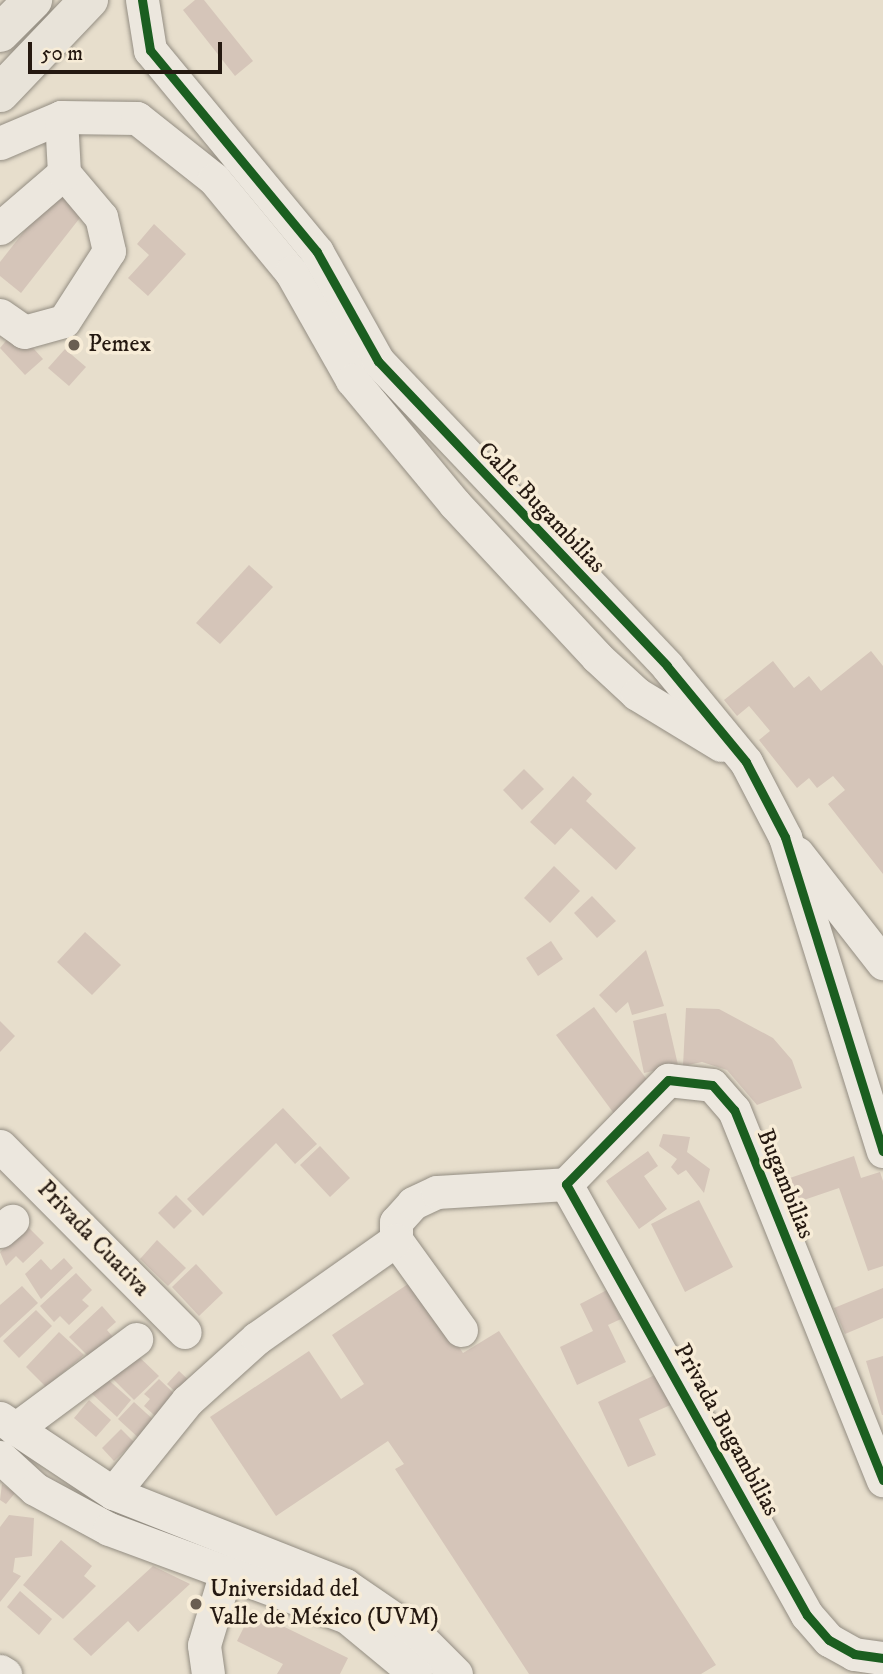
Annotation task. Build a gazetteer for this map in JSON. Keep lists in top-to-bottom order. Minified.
{"streets":{"street":["Calle Bugambilias","Bugambilias","Privada Cuativa","Privada Bugambilias"]},"crossings":[["Bugambilias","Privada Bugambilias"]],"places":["Pemex","Universidad del Valle de México (UVM)"],"scale_bar":"50 m"}
